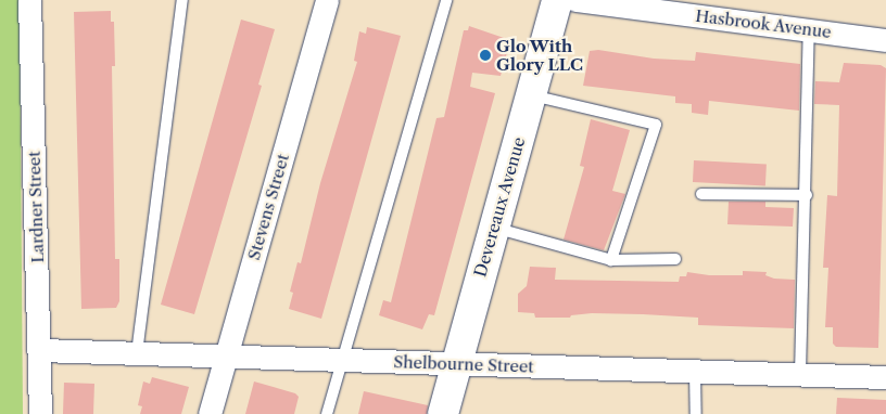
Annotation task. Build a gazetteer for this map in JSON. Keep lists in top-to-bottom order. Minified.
{"streets":{"street":["Hasbrook Avenue","Lardner Street","Stevens Street","Devereaux Avenue","Shelbourne Street"]},"crossings":[["Lardner Street","Shelbourne Street"],["Stevens Street","Shelbourne Street"],["Devereaux Avenue","Shelbourne Street"]],"places":["Glo With Glory LLC"]}
